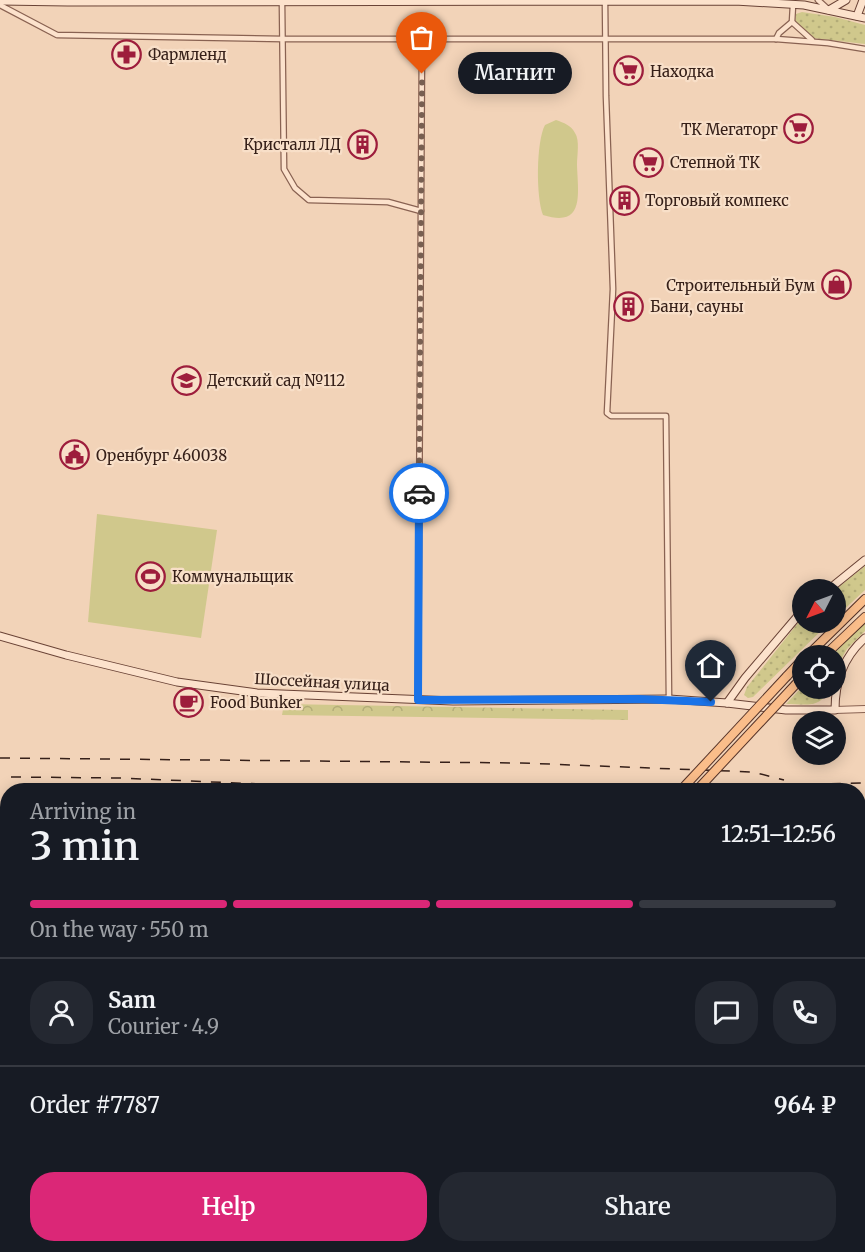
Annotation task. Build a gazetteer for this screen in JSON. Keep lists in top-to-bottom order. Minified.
{"streets":{"main road":["Шоссейная улица"]},"places":{"pharmacy":["Фармленд"],"supermarket":["Находка","ТК Мегаторг","Степной ТК"],"other":["Магнит"],"building":["Кристалл ЛД","Торговый компекс","Бани, сауны"],"shop":["Строительный Бум"],"school or university":["Детский сад №112"],"public building":["Оренбург 460038"],"sports":["Коммунальщик"],"cafe":["Food Bunker"]},"north":"bottom left","page":{"bubble":"Магнит","heading":["3 min","Arriving in","12:51–12:56"],"panel":["Sam","Courier · 4.9","Order #7787","964 ₽"],"bar":"On the way · 550 m","buttons":["Help","Share"]}}
